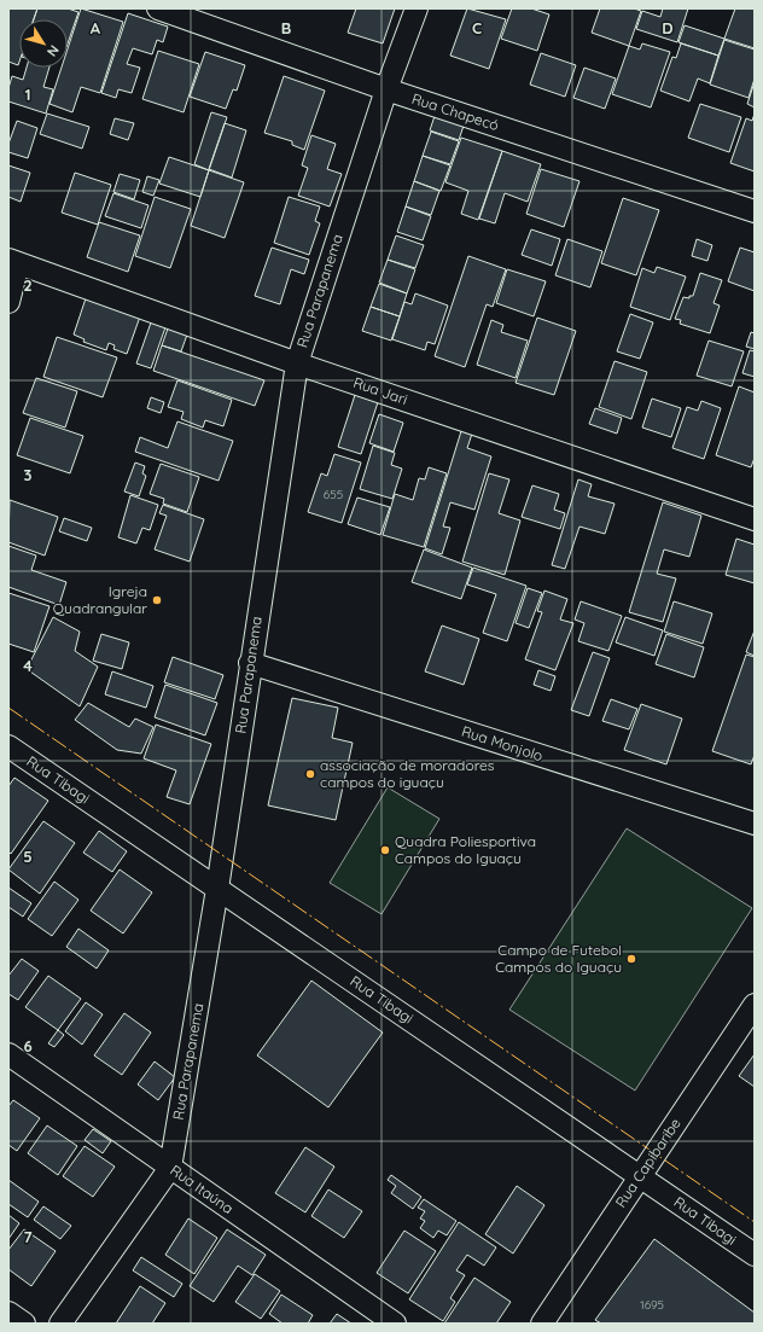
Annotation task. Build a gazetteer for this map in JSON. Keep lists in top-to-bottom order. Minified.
{"streets":{"street":["Rua Chapecó","Rua Parapanema","Rua Jari","Rua Monjolo","Rua Tibagi","Rua Capibaribe","Rua Itaúna"]},"crossings":[["Rua Chapecó","Rua Parapanema"],["Rua Parapanema","Rua Jari"],["Rua Parapanema","Rua Monjolo"],["Rua Parapanema","Rua Tibagi"],["Rua Parapanema","Rua Itaúna"],["Rua Tibagi","Rua Capibaribe"]],"places":["Igreja Quadrangular","associação de moradores campos do iguaçu","Quadra Poliesportiva Campos do Iguaçu","Campo de Futebol Campos do Iguaçu"],"house_numbers":["655","1695"],"north":"bottom right","grid":{"columns":["A","B","C","D"],"rows":["1","2","3","4","5","6","7"]}}
